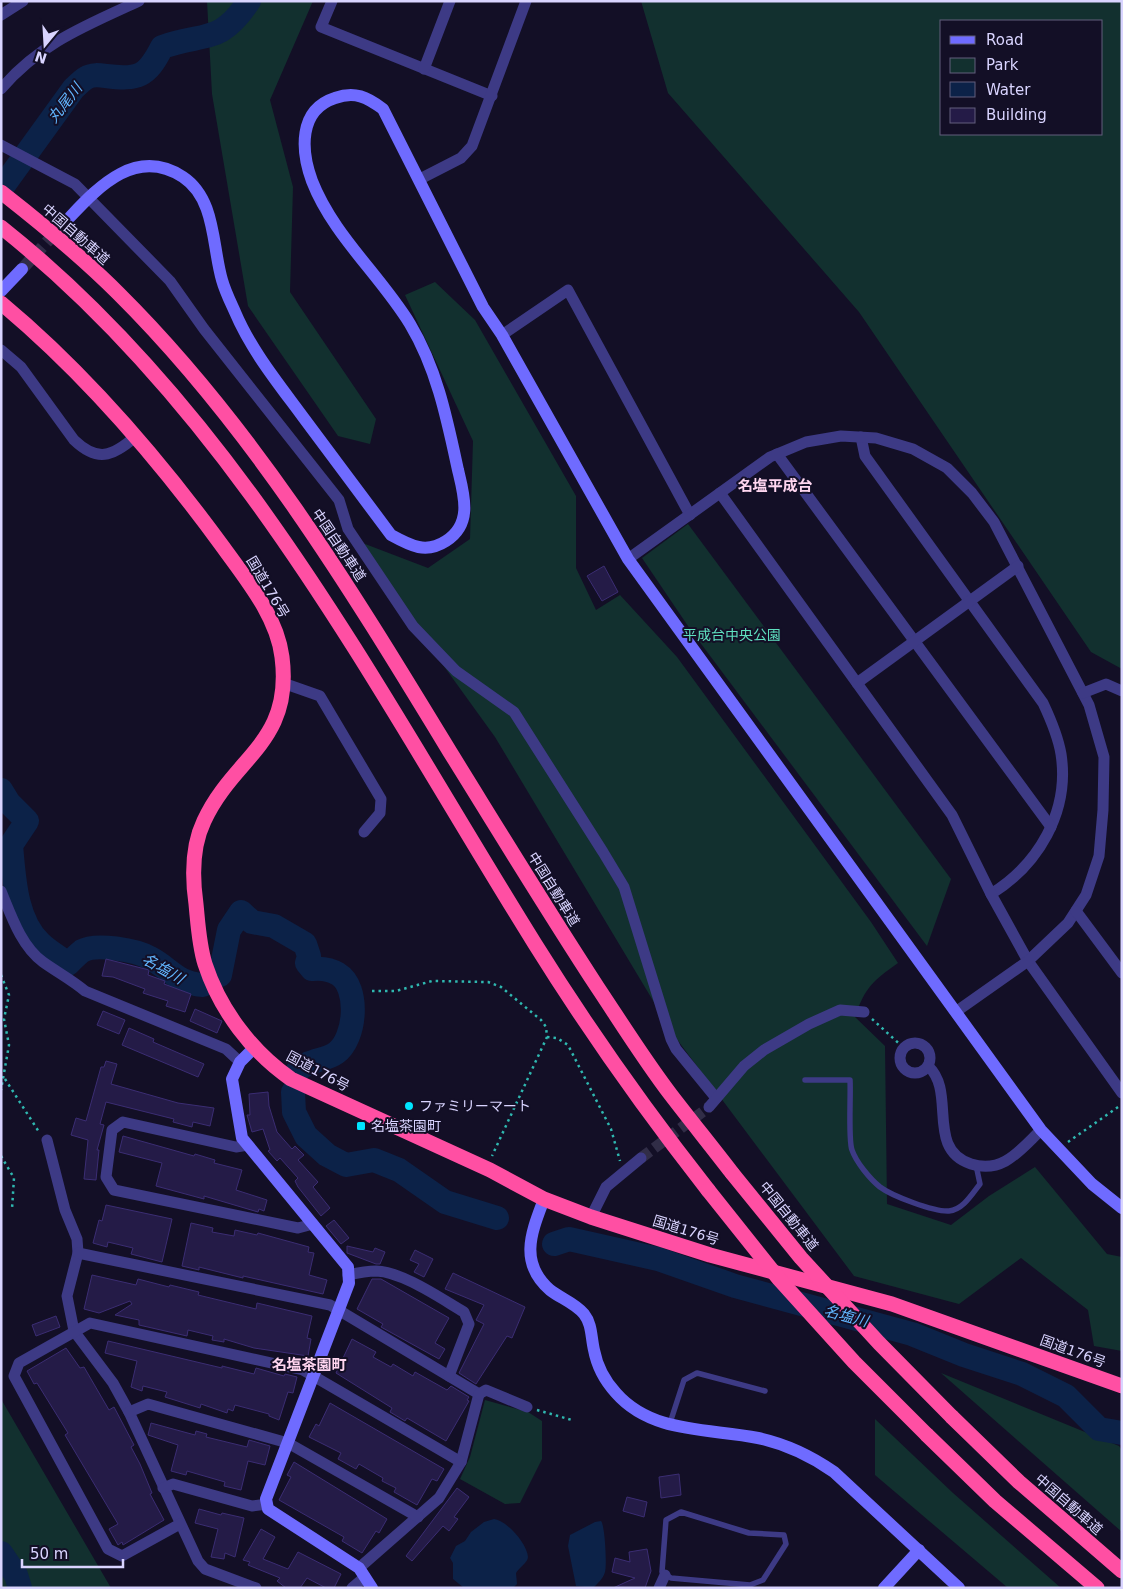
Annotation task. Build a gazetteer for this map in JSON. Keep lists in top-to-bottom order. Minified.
{"streets":{"highway":["中国自動車道","国道176号"]},"districts":["名塩平成台","名塩茶園町"],"water":["丸尾川","名塩川"],"parks":["平成台中央公園"],"places":{"other":["ファミリーマート"],"transit":["名塩茶園町"]},"legend":["Road","Park","Water","Building"],"scale_bar":"50 m","north":"bottom"}
